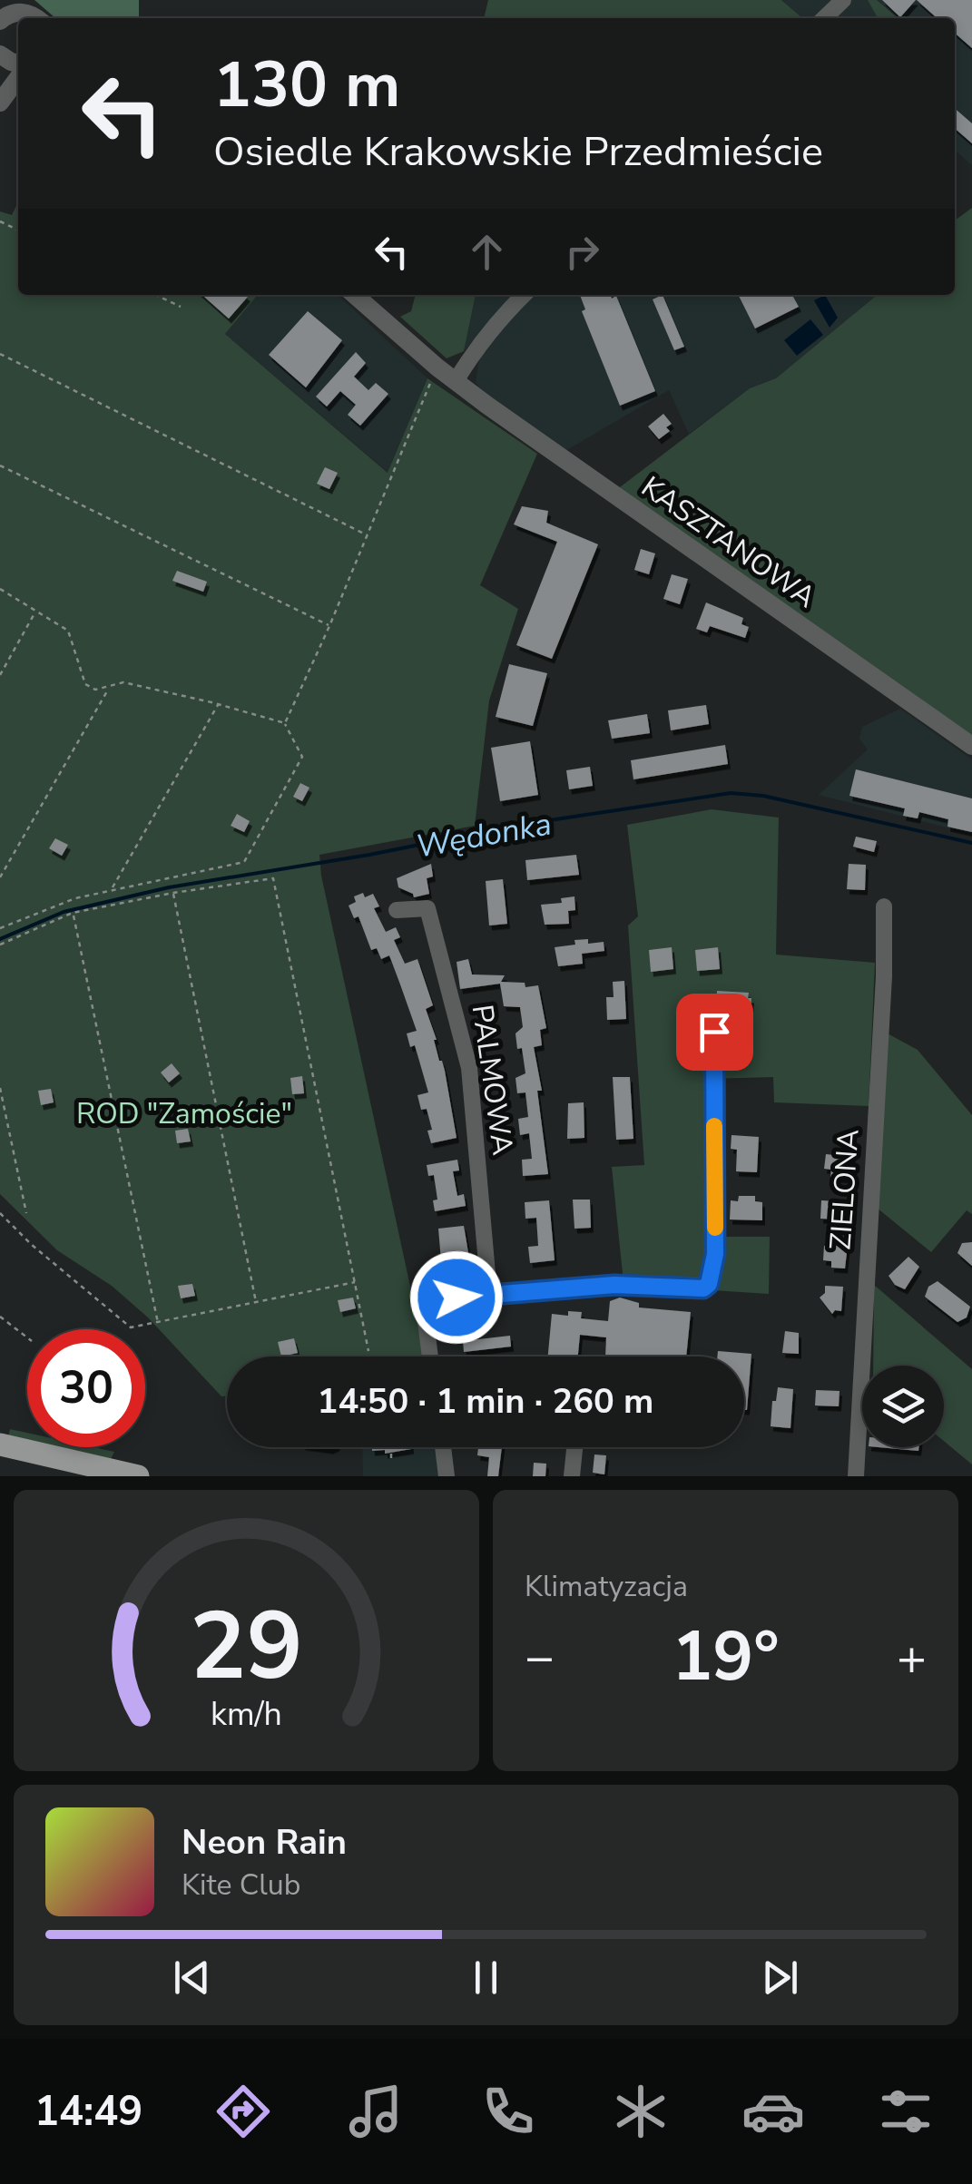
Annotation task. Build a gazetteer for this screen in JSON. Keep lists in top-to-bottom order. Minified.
{"streets":{"street":["KASZTANOWA","PALMOWA","ZIELONA"]},"water":["Wędonka"],"parks":["ROD \"Zamoście\""],"page":{"turn":["130 m","Osiedle Krakowskie Przedmieście"],"limit":"30","trip":"14:50 · 1 min · 260 m","tile":"Klimatyzacja","heat":["−","19°","+"],"song":["Neon Rain","Kite Club"],"tabs":"14:49","gauge":["29","km/h"]}}
